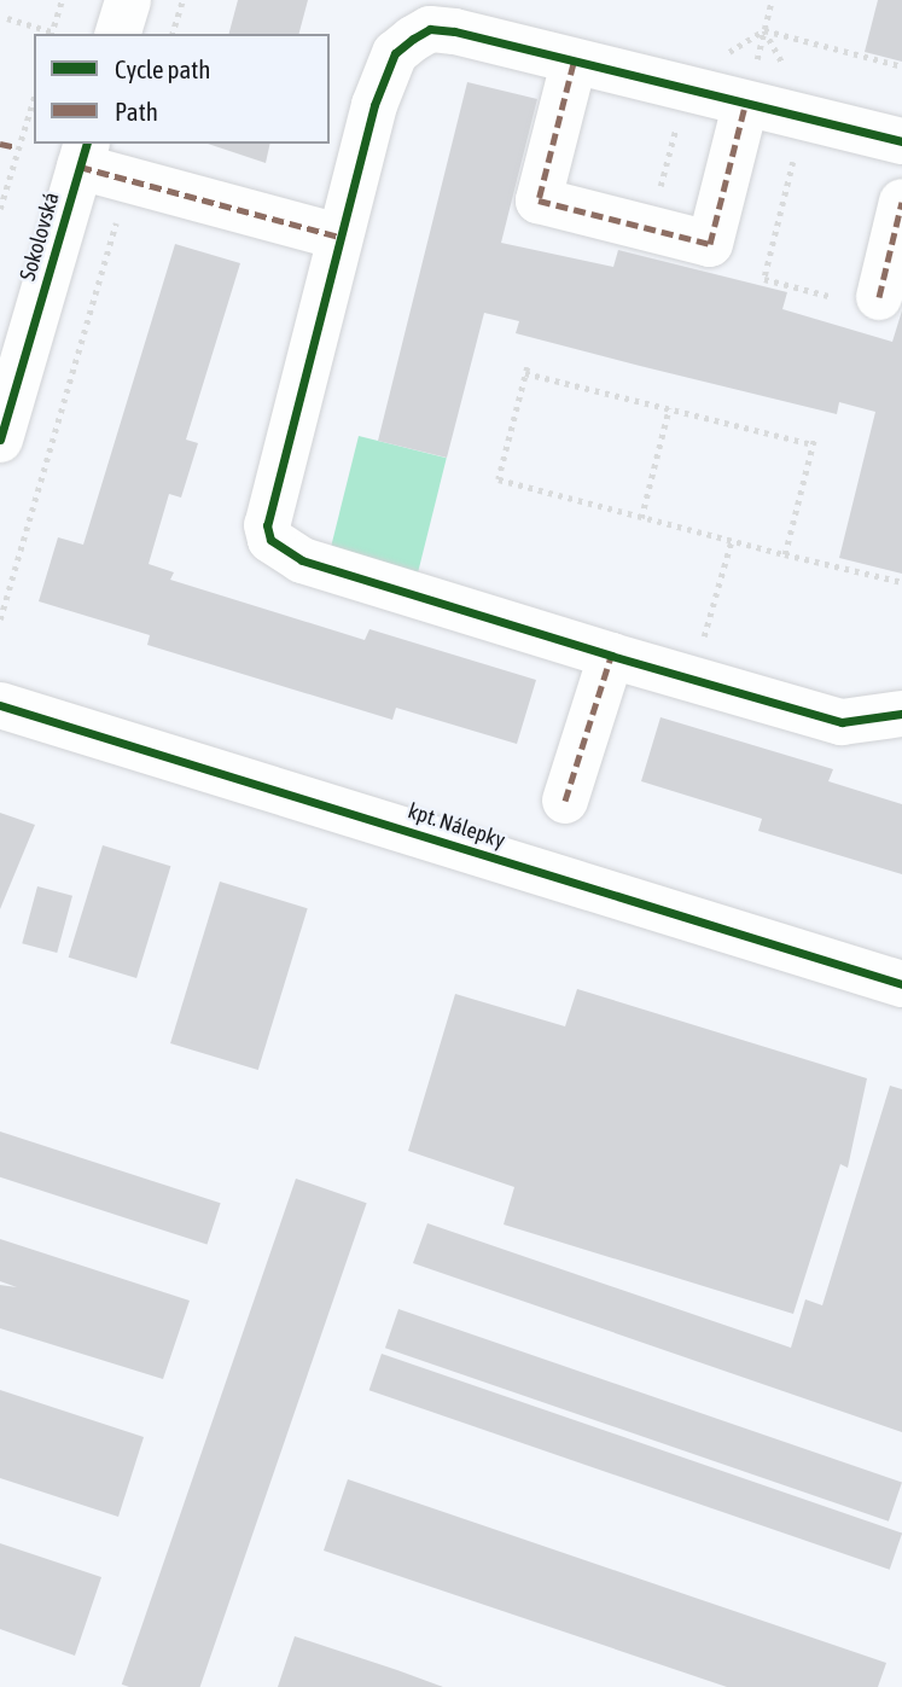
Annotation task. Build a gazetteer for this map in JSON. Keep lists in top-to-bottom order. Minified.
{"streets":{"street":["Sokolovská","kpt. Nálepky"]},"legend":["Cycle path","Path"]}
